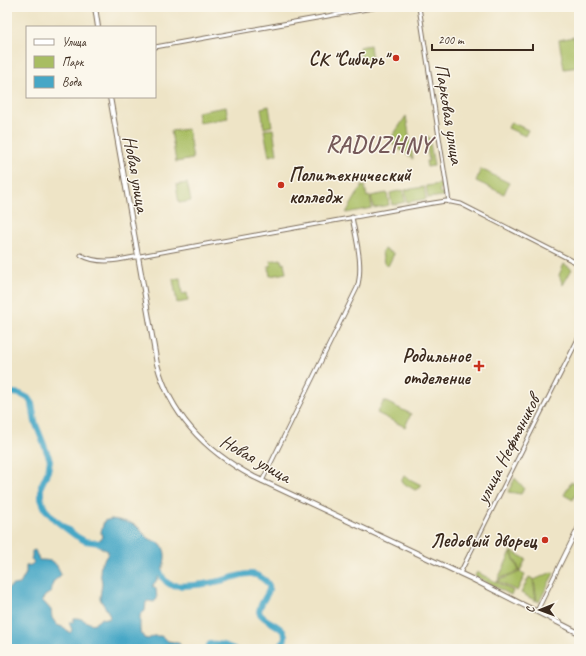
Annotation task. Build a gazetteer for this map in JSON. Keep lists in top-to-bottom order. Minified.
{"streets":{"street":["Парковая улица","Новая улица","улица Нефтяников"]},"crossings":[["Новая улица","улица Нефтяников"]],"districts":["RADUZHNY"],"places":{"other":["СК \"Сибирь\"","Политехнический колледж","Ледовый дворец"],"health":["Родильное отделение"]},"legend":["Улица","Парк","Вода"],"scale_bar":"200 m","north":"left"}
